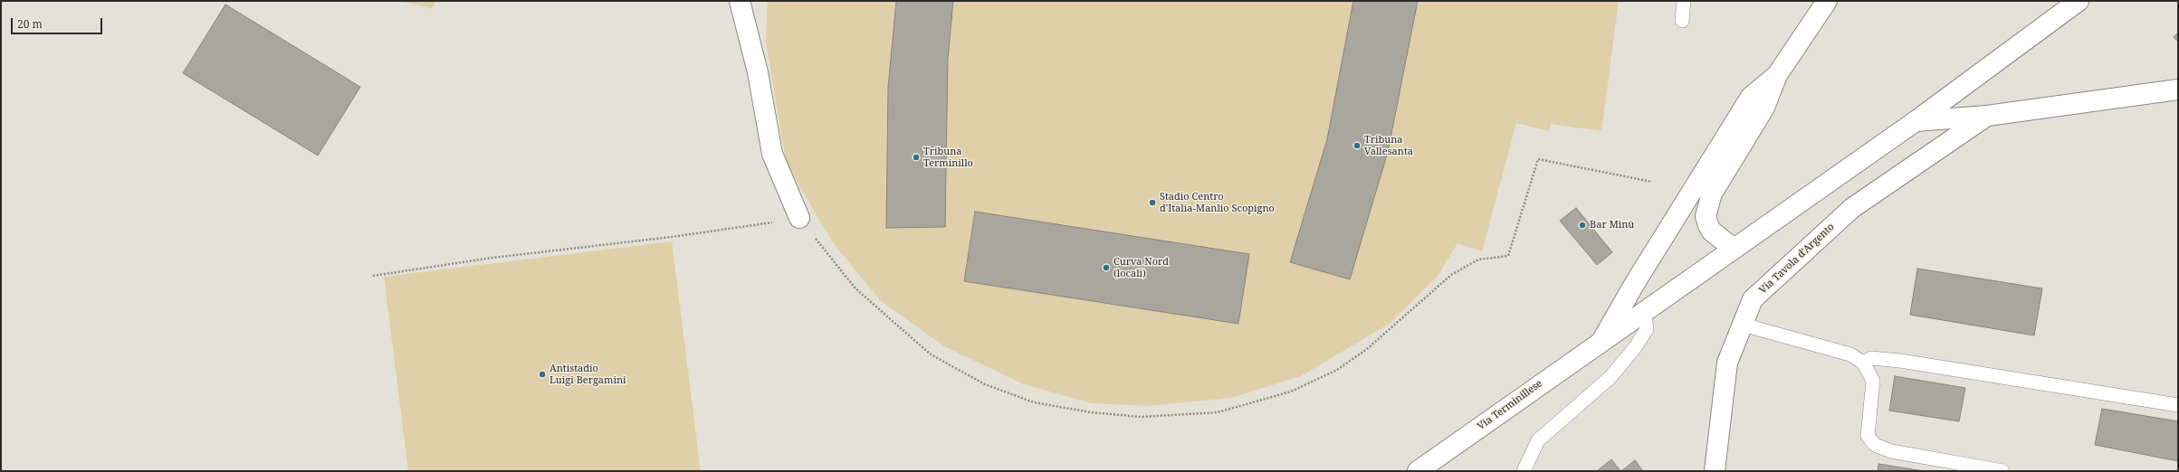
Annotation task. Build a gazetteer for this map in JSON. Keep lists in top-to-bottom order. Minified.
{"streets":{"street":["Via Tavola d'Argento","Via Terminillese"]},"places":["Tribuna Vallesanta","Tribuna Terminillo","Stadio Centro d'Italia-Manlio Scopigno","Bar Minù","Curva Nord (locali)","Antistadio Luigi Bergamini"],"scale_bar":"20 m"}
